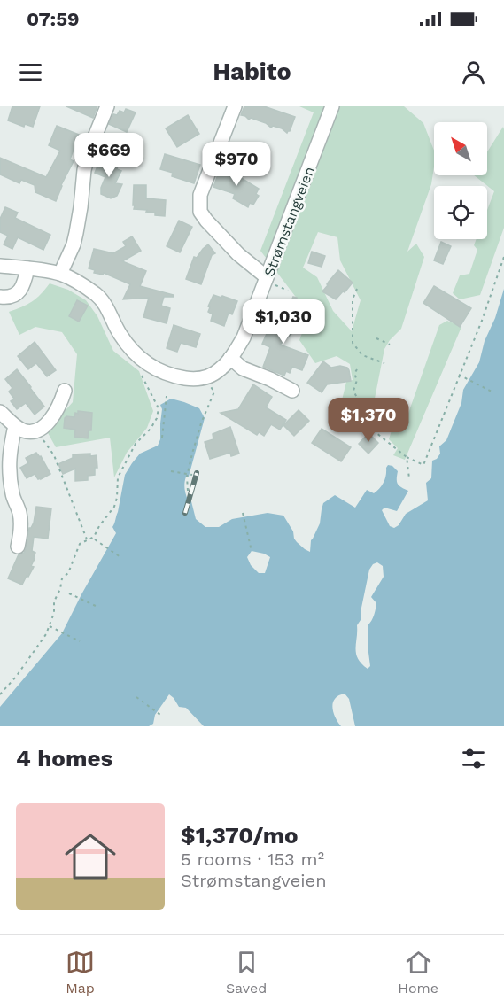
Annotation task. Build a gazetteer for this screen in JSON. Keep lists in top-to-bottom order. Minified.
{"streets":{"street":["Strømstangveien"]},"north":"top left","page":{"status":"07:59","header":"Habito","price":["$669","$970","$1,030","$1,370"],"heading":"4 homes","list":[{"name":"$1,370/mo","note":"5 rooms · 153 m² · Strømstangveien"}],"tabs":["Map","Saved","Home"]}}
